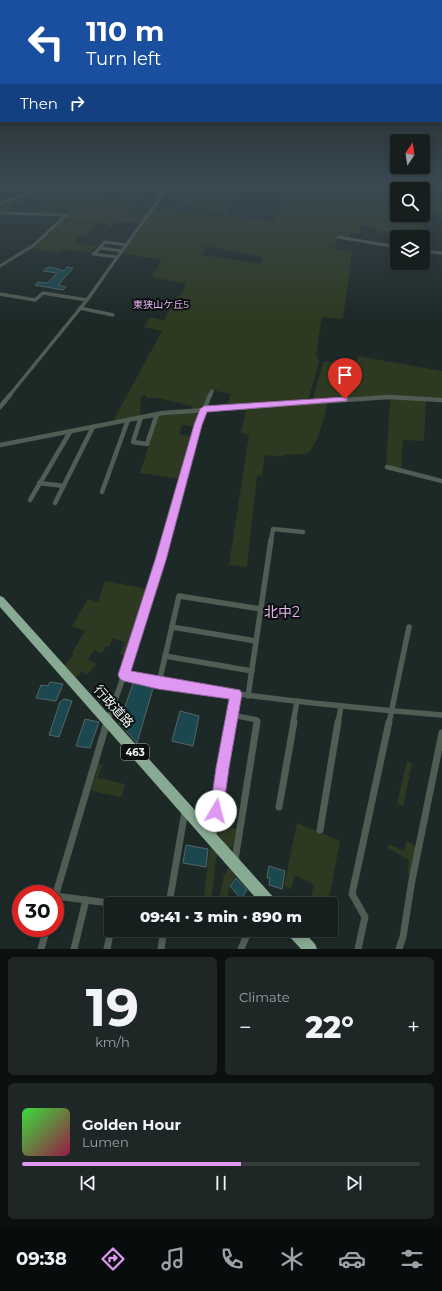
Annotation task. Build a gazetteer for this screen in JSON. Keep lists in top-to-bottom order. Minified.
{"streets":{"highway":["行政道路","463"]},"districts":["東狭山ケ丘5","北中2"],"north":"top","page":{"turn":["110 m","Turn left"],"then":"Then","limit":"30","trip":"09:41 · 3 min · 890 m","tile":[["19","km/h"],"Climate"],"heat":["−","22°","+"],"song":["Golden Hour","Lumen"],"tabs":"09:38"}}
